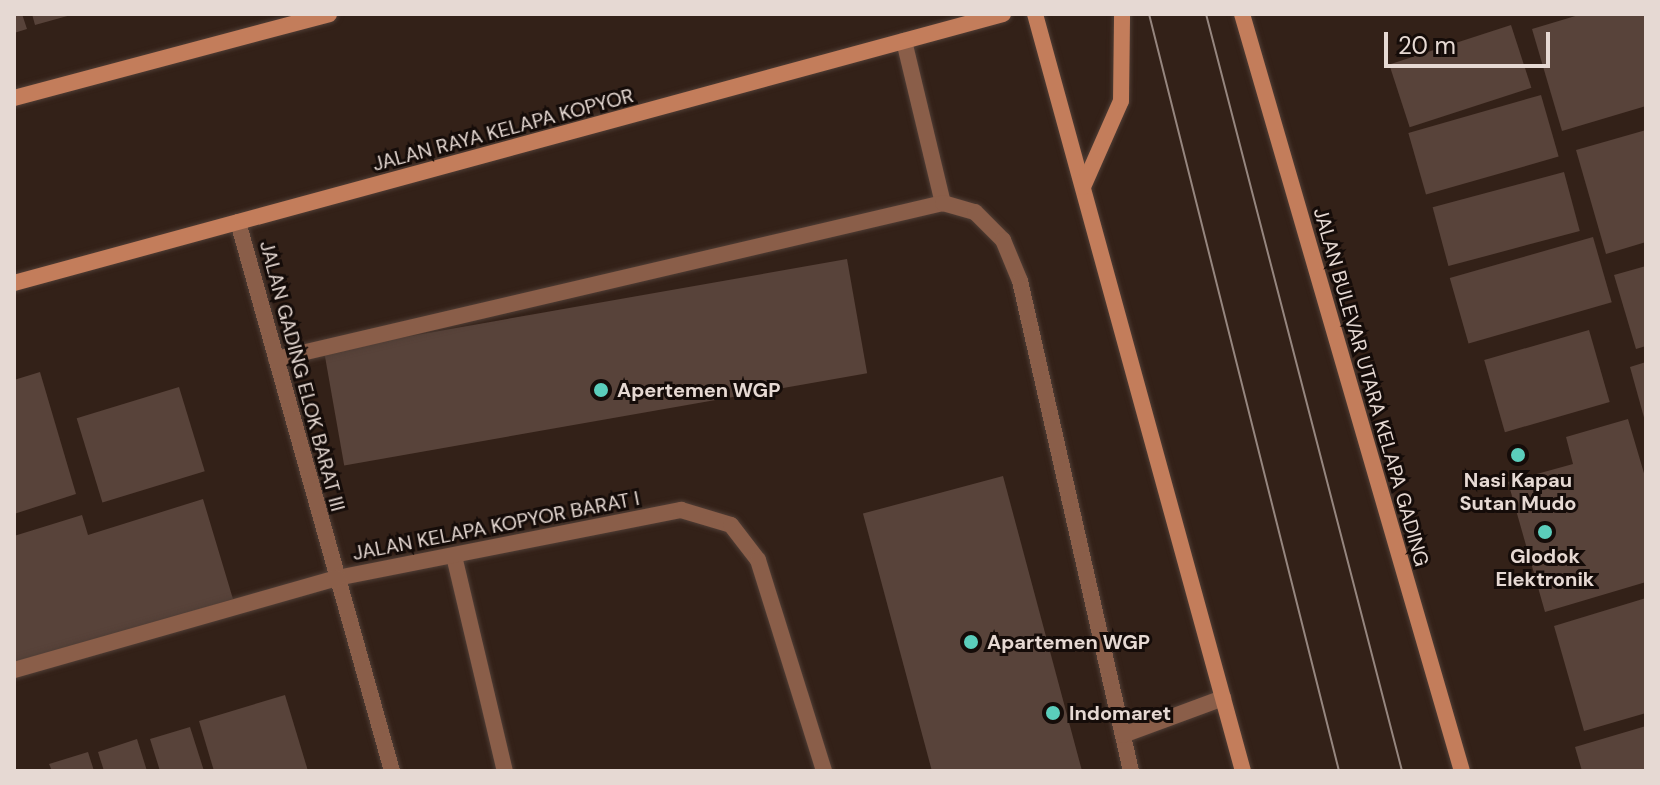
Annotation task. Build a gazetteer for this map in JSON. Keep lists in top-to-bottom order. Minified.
{"streets":{"main road":["JALAN RAYA KELAPA KOPYOR","JALAN BULEVAR UTARA KELAPA GADING"],"street":["JALAN GADING ELOK BARAT III","JALAN KELAPA KOPYOR BARAT I"]},"crossings":[["JALAN RAYA KELAPA KOPYOR","JALAN GADING ELOK BARAT III"],["JALAN GADING ELOK BARAT III","JALAN KELAPA KOPYOR BARAT I"]],"places":["Apertemen WGP","Nasi Kapau Sutan Mudo","Glodok Elektronik","Apartemen WGP","Indomaret"],"scale_bar":"20 m"}
